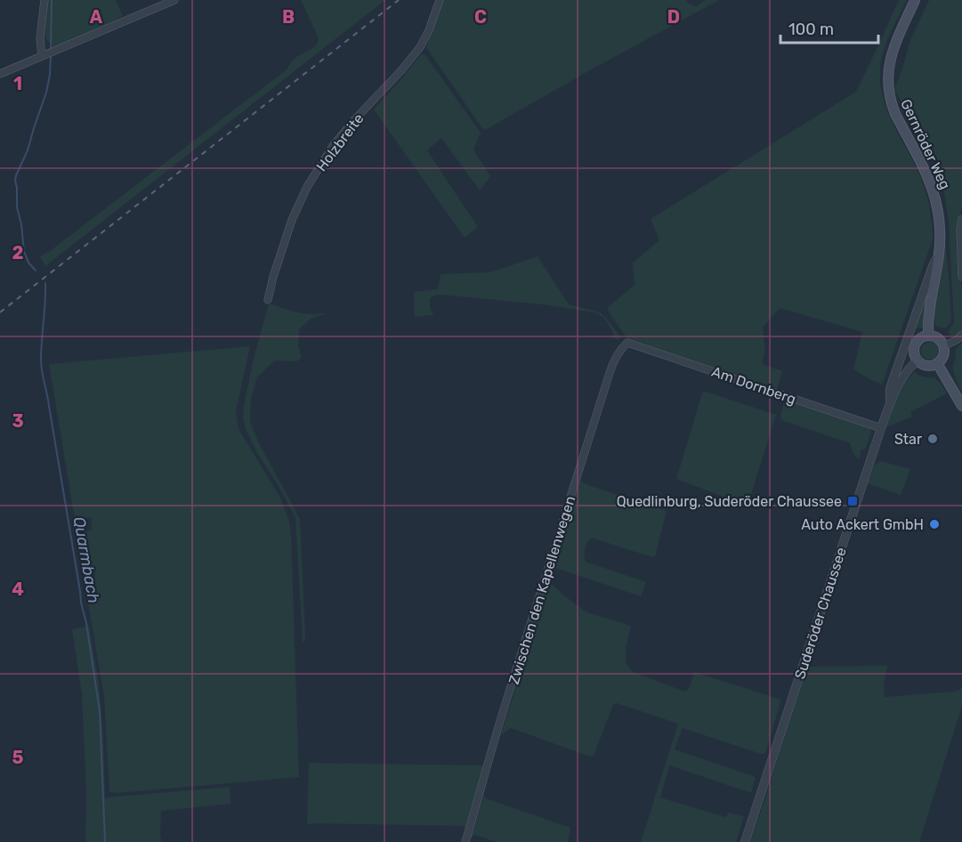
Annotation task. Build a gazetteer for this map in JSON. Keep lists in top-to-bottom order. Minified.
{"streets":{"main road":["Gernröder Weg"],"street":["Holzbreite","Am Dornberg","Zwischen den Kapellenwegen","Suderöder Chaussee"]},"crossings":[["Gernröder Weg","Suderöder Chaussee"],["Am Dornberg","Zwischen den Kapellenwegen"],["Am Dornberg","Suderöder Chaussee"]],"water":["Quarmbach"],"places":{"other":["Star","Auto Ackert GmbH"],"transit":["Quedlinburg, Suderöder Chaussee"]},"scale_bar":"100 m","grid":{"columns":["A","B","C","D"],"rows":["1","2","3","4","5"]}}
